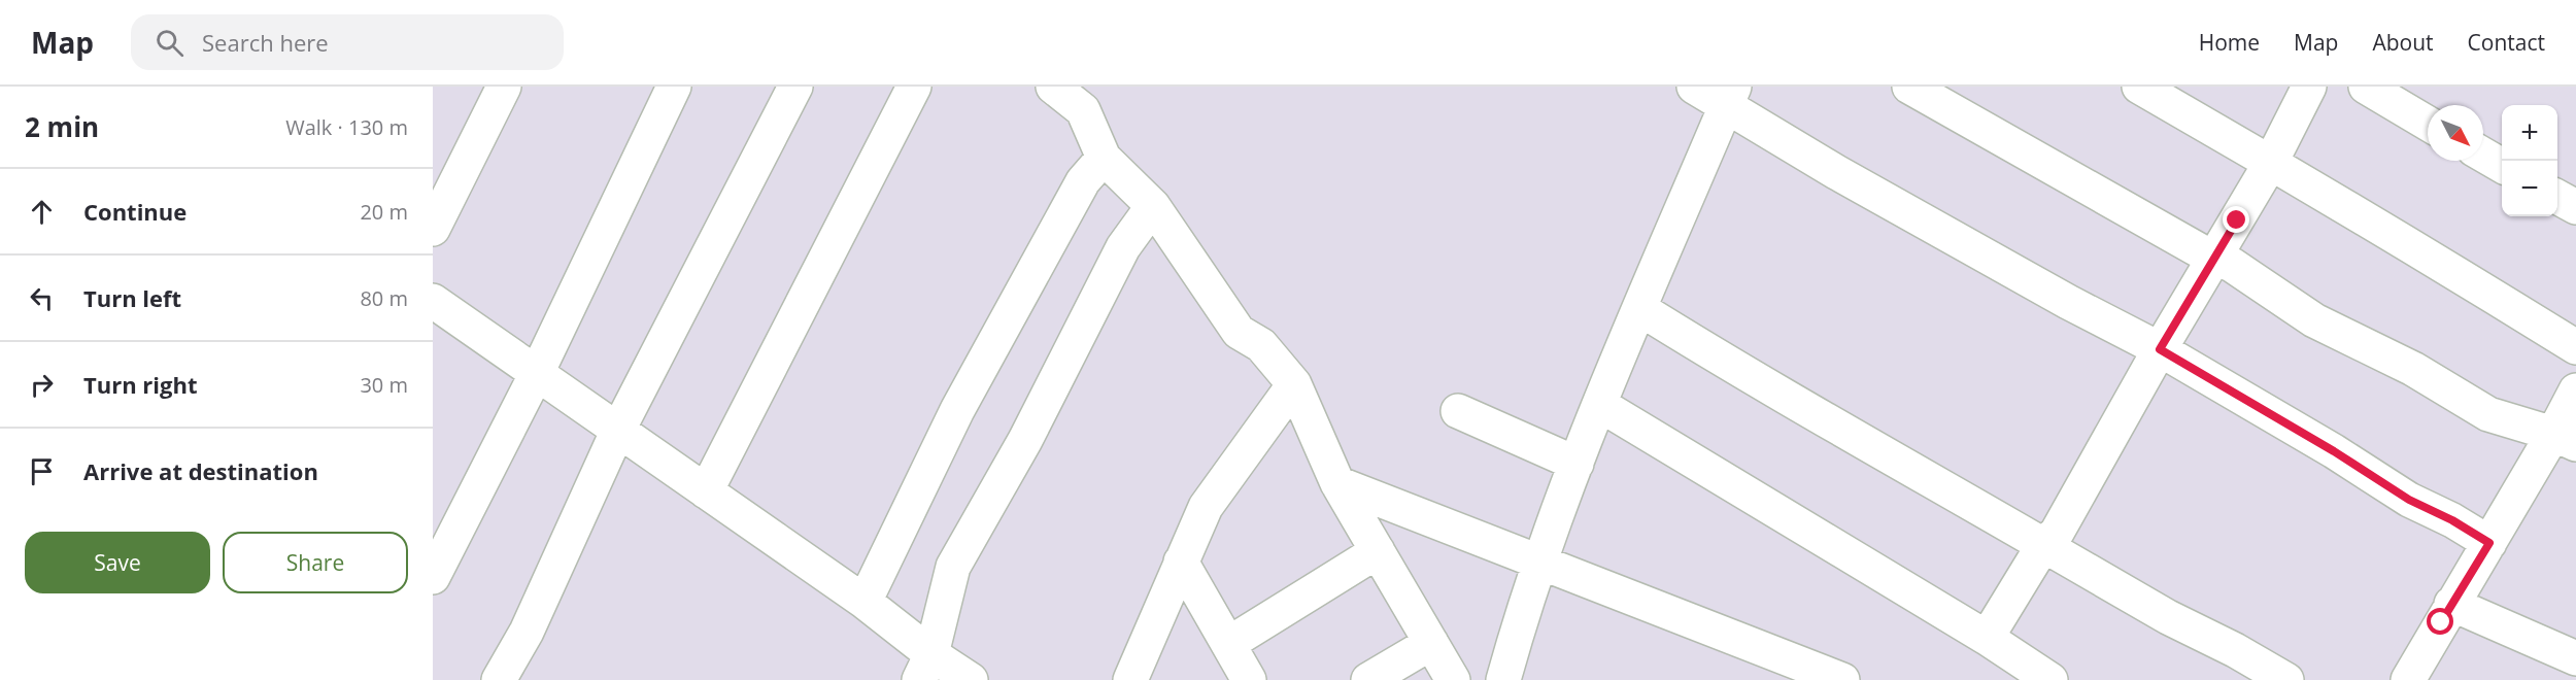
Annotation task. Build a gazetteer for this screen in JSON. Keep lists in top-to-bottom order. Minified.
{"north":"bottom right","page":{"header":"Map","search":"Search here","nav":["Home","Map","About","Contact"],"heading":["2 min","Walk · 130 m"],"map_buttons":["+","−"],"list":[["Continue","20 m"],["Turn left","80 m"],["Turn right","30 m"],"Arrive at destination"],"buttons":["Save","Share"]}}
